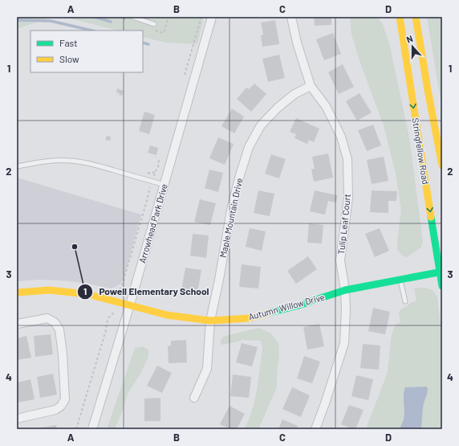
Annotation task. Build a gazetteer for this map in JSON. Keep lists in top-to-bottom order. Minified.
{"streets":{"street":["Stringfellow Road","Maple Mountain Drive","Arrowhead Park Drive","Tulip Leaf Court","Autumn Willow Drive"]},"crossings":[["Stringfellow Road","Autumn Willow Drive"],["Maple Mountain Drive","Tulip Leaf Court"],["Maple Mountain Drive","Autumn Willow Drive"],["Arrowhead Park Drive","Autumn Willow Drive"],["Tulip Leaf Court","Autumn Willow Drive"]],"places":["Powell Elementary School"],"legend":["Fast","Slow"],"north":"top","grid":{"columns":["A","B","C","D"],"rows":["1","2","3","4"]}}
